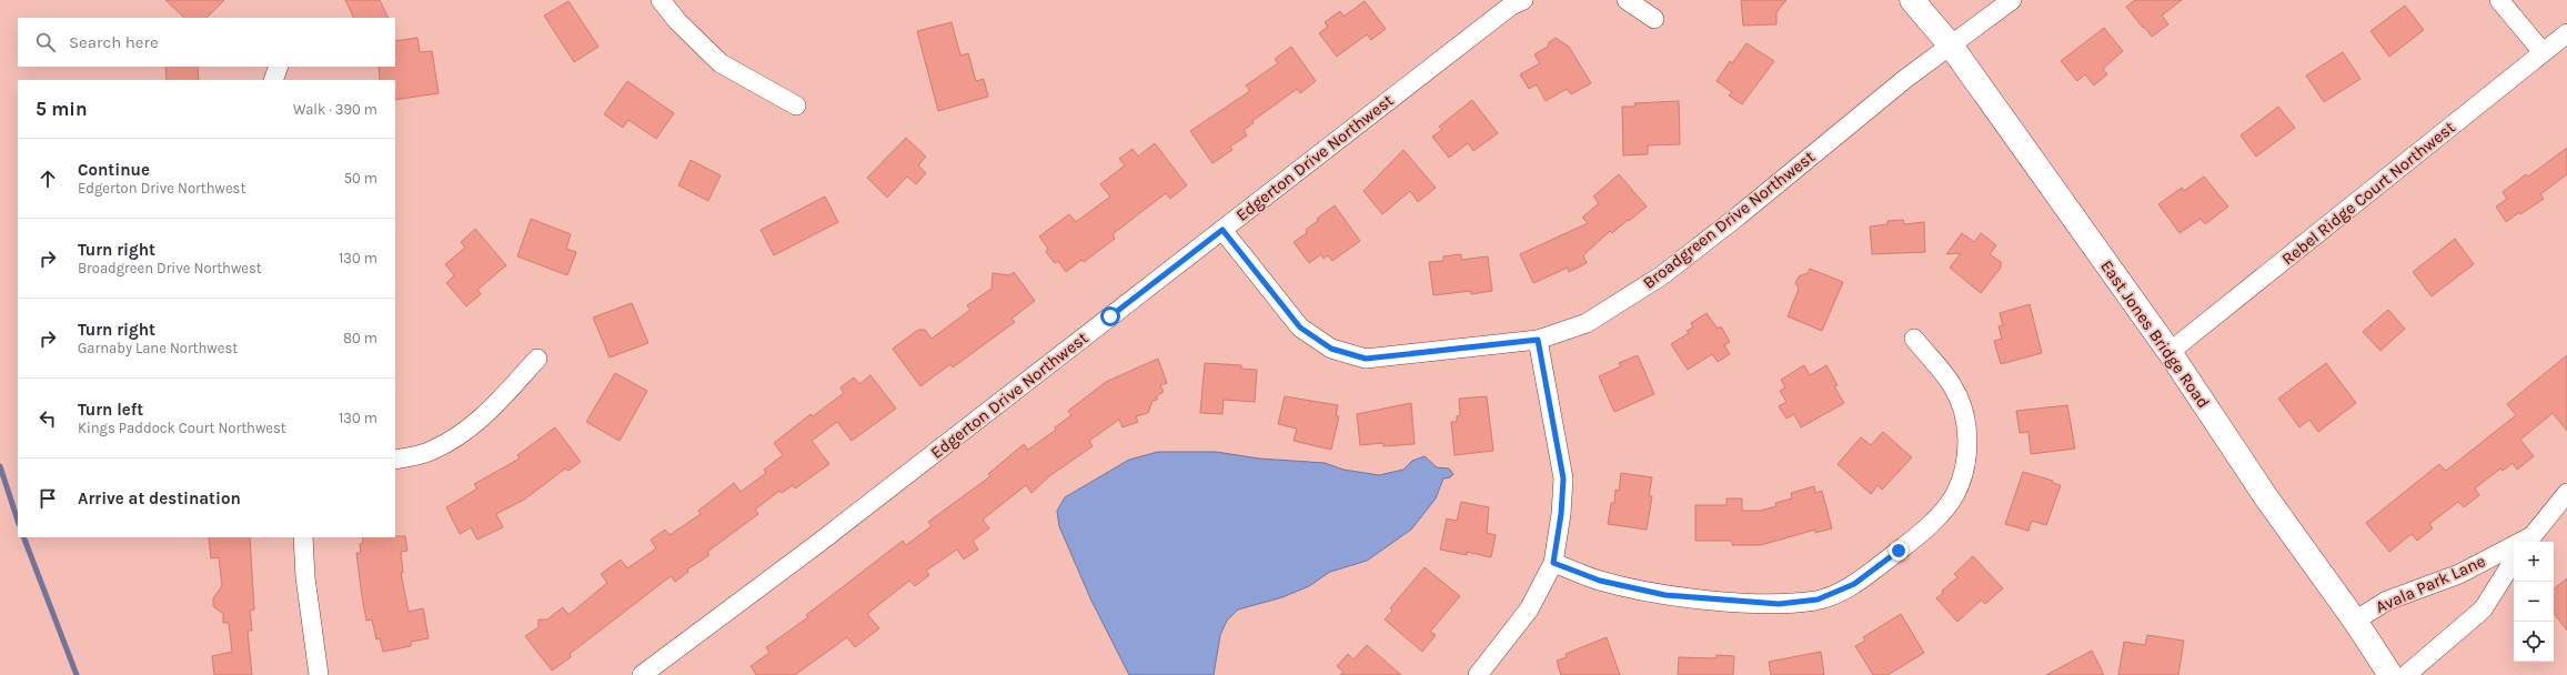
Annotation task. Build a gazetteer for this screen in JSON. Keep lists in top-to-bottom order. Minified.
{"streets":{"street":["Edgerton Drive Northwest","Rebel Ridge Court Northwest","Broadgreen Drive Northwest","East Jones Bridge Road","Avala Park Lane"]},"crossings":[["Edgerton Drive Northwest","Broadgreen Drive Northwest"],["Rebel Ridge Court Northwest","East Jones Bridge Road"],["Broadgreen Drive Northwest","East Jones Bridge Road"],["East Jones Bridge Road","Avala Park Lane"]],"page":{"search":"Search here","heading":["5 min","Walk · 390 m"],"list":[["Continue","Edgerton Drive Northwest","50 m"],["Turn right","Broadgreen Drive Northwest","130 m"],["Turn right","Garnaby Lane Northwest","80 m"],["Turn left","Kings Paddock Court Northwest","130 m"],"Arrive at destination"],"map_buttons":["+","−"]}}
